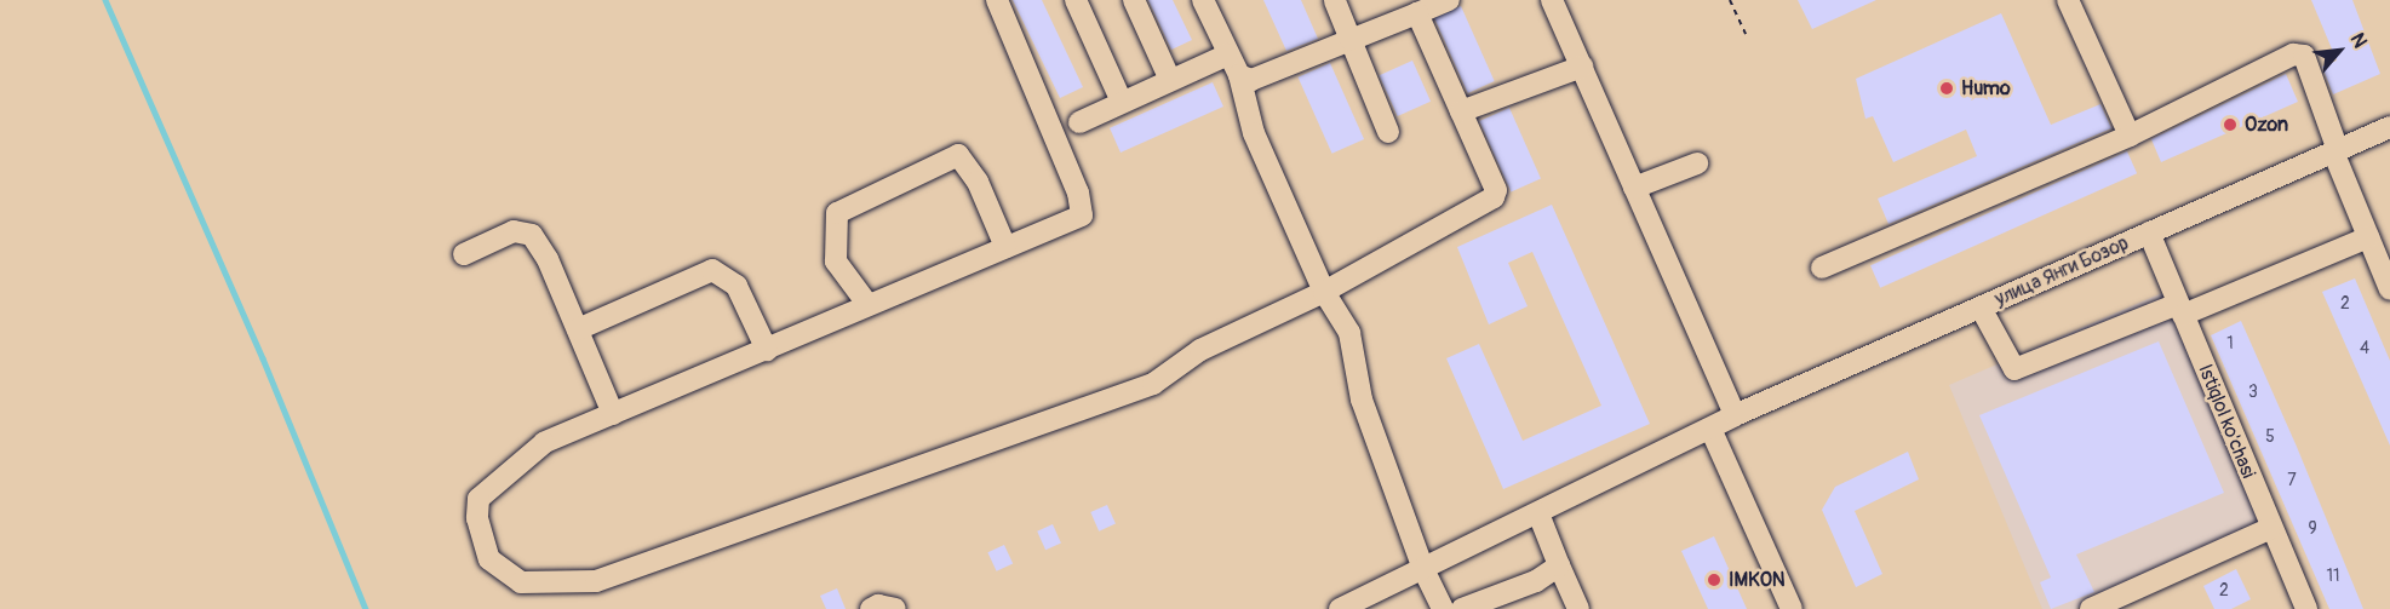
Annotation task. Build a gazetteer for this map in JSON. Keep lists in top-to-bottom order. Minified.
{"streets":{"street":["улица Янги Бозор","Istiqlol ko'chasi"]},"crossings":[["улица Янги Бозор","Istiqlol ko'chasi"]],"places":["Humo","Ozon","IMKON"],"house_numbers":["2","1","4","3","5","7","9","11","2"],"north":"top right"}
